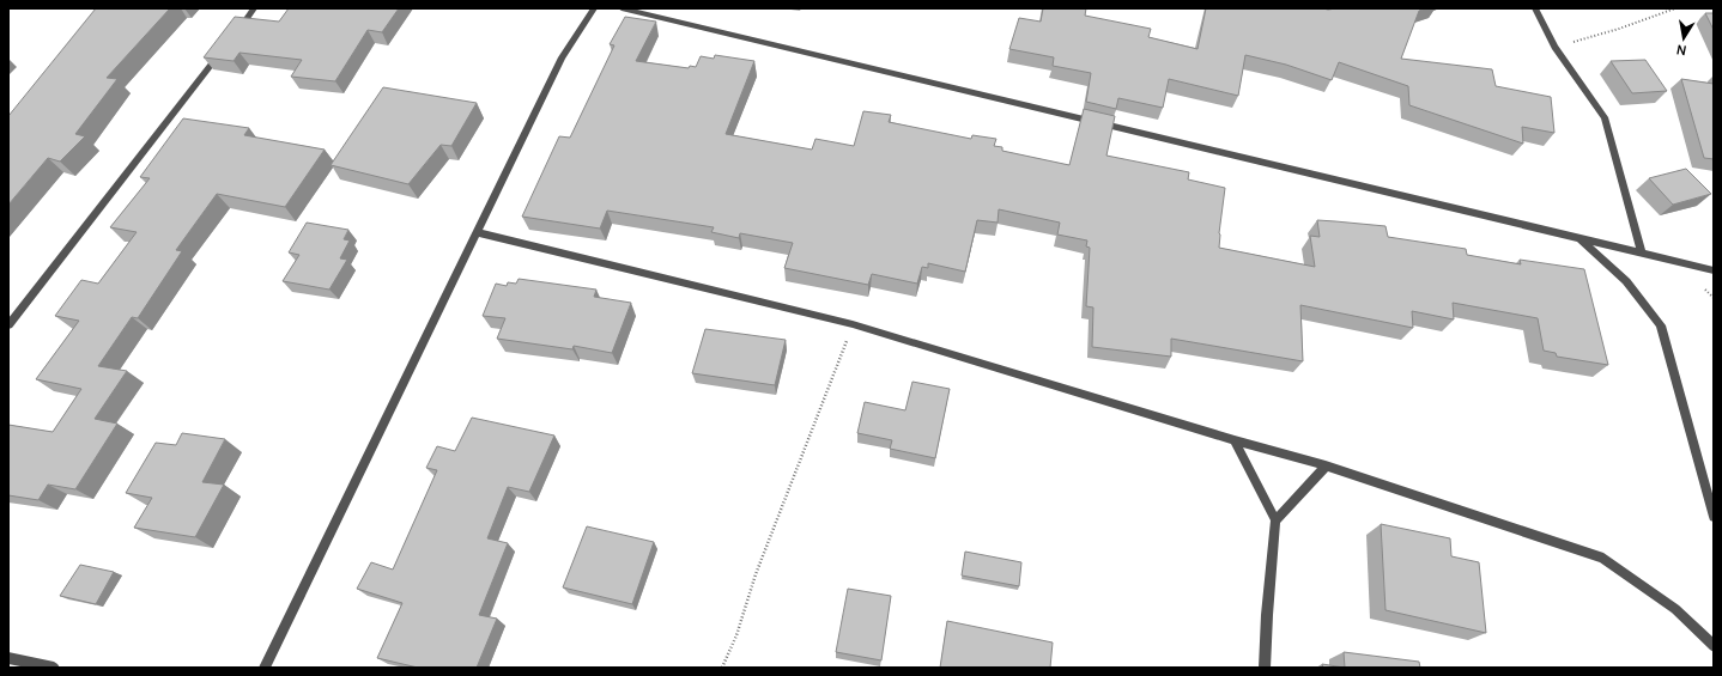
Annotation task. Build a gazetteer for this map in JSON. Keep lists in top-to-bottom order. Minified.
{"north":"bottom"}
